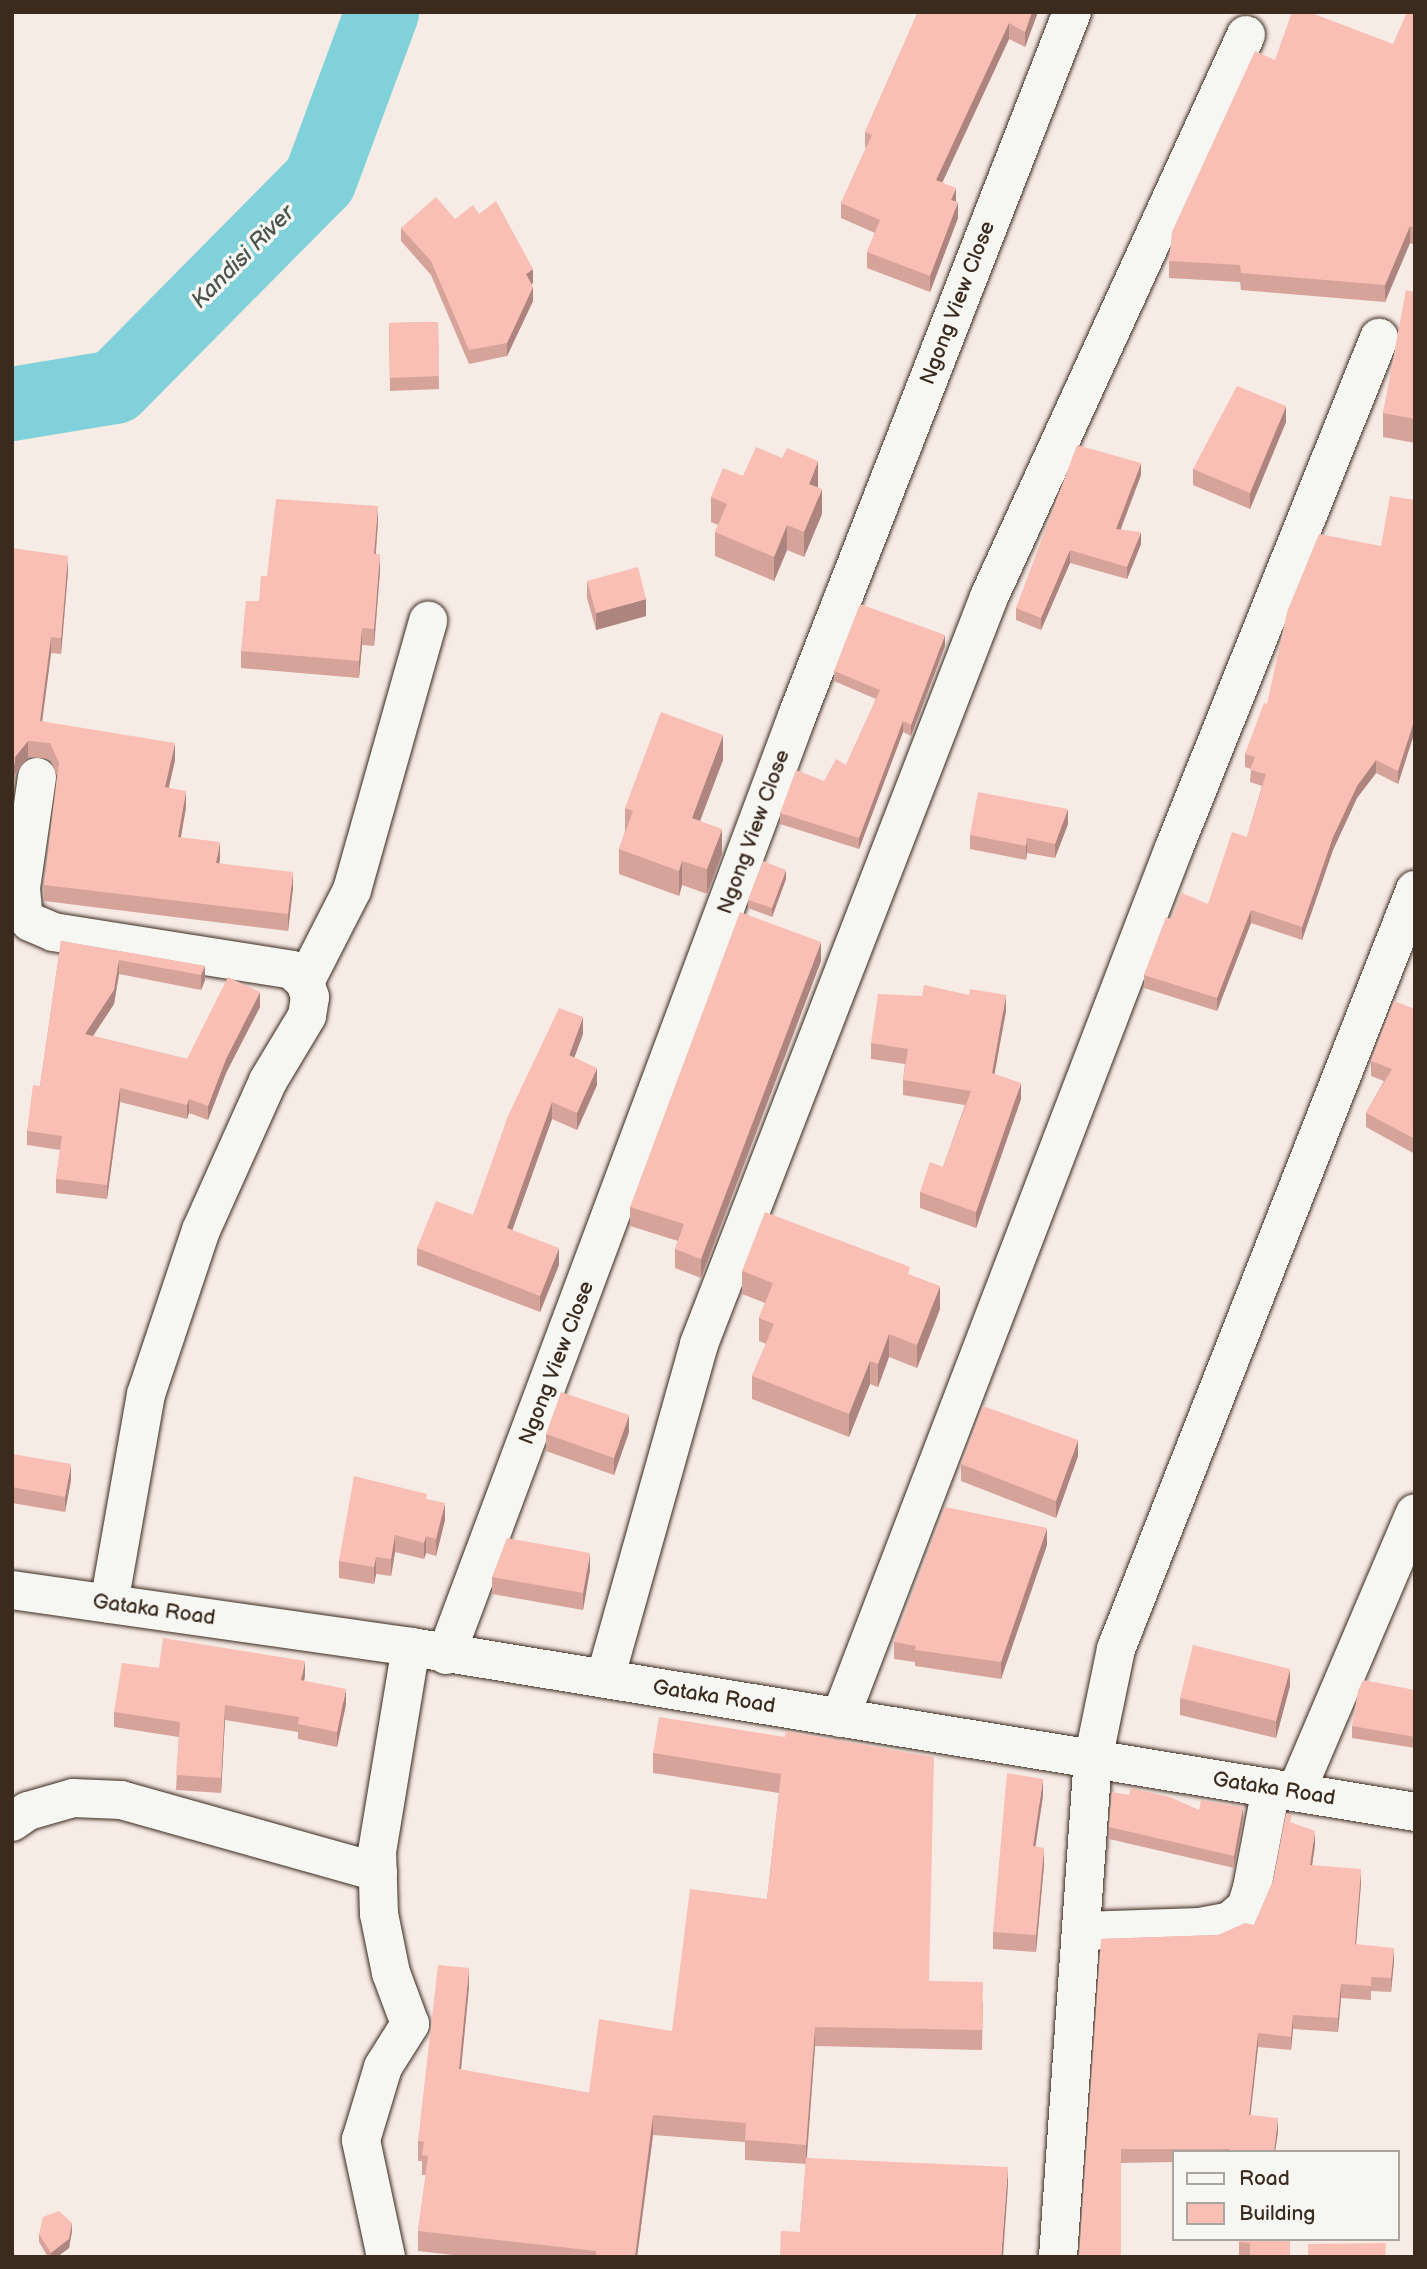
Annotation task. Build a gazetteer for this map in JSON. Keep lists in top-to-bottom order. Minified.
{"streets":{"street":["Ngong View Close","Gataka Road"]},"crossings":[["Ngong View Close","Gataka Road"]],"water":["Kandisi River"],"legend":["Road","Building"]}
